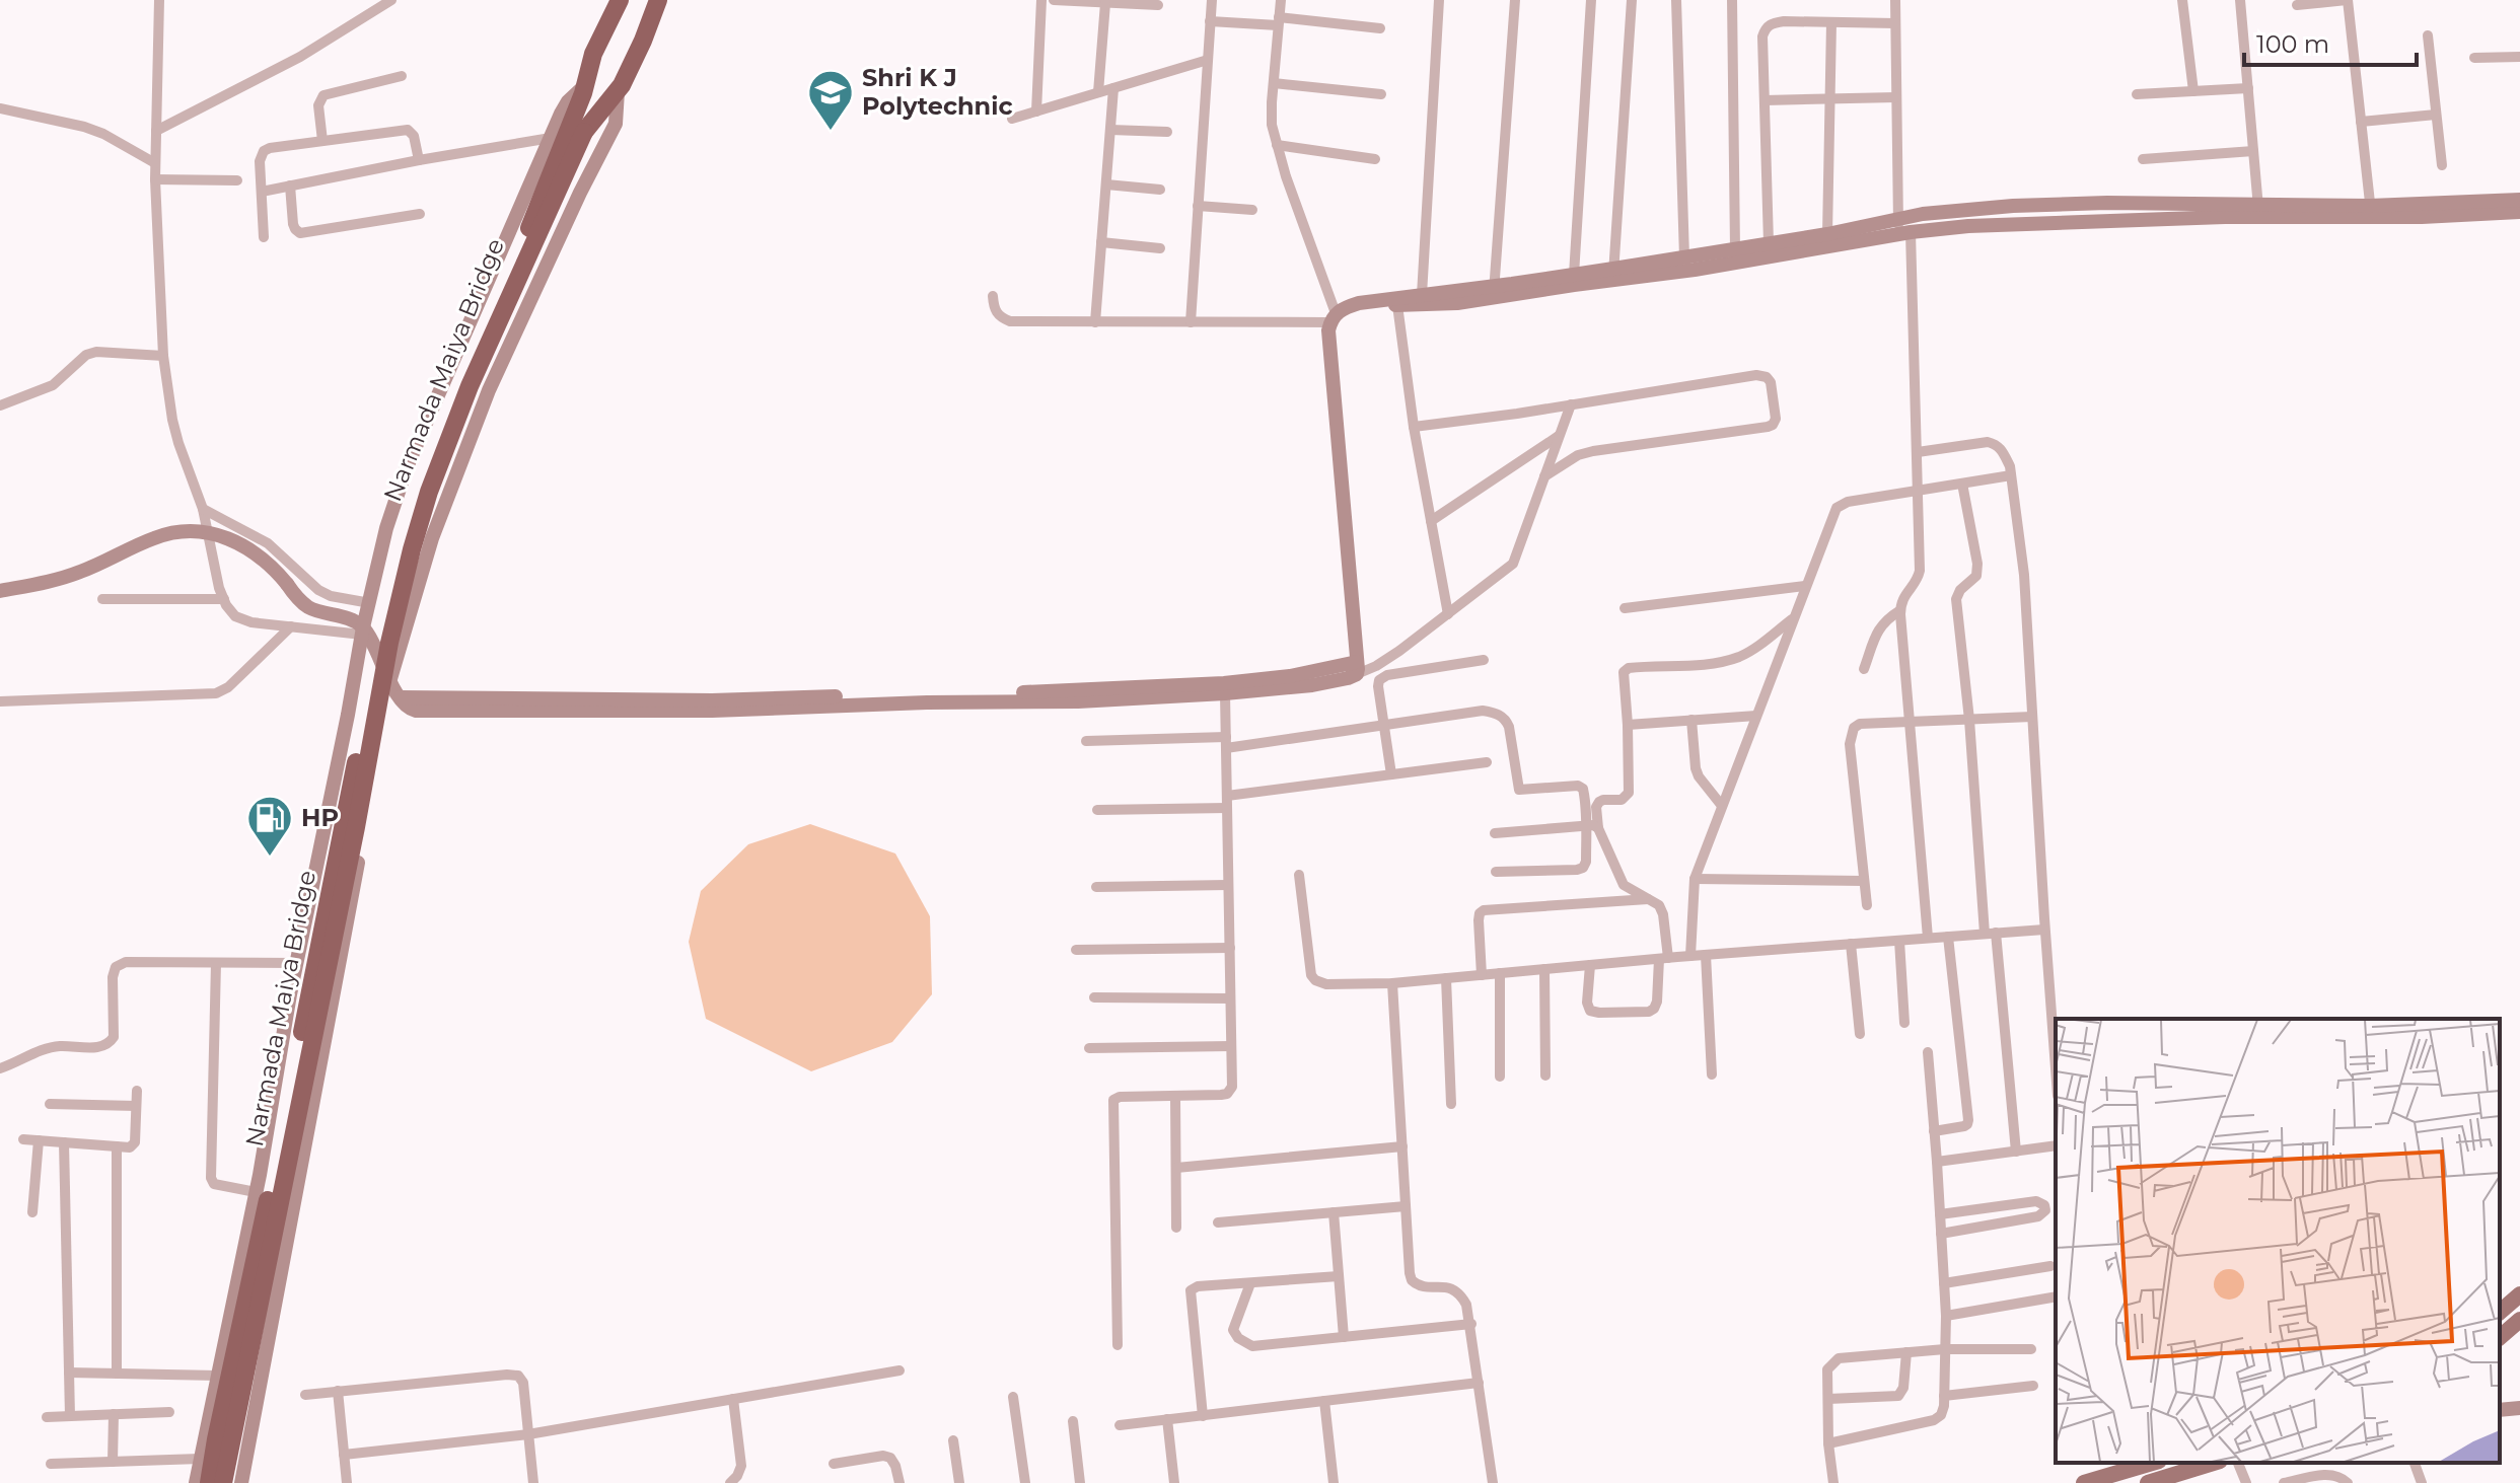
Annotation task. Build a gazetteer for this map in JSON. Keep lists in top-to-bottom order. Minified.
{"streets":{"highway":["Narmada Maiya Bridge"]},"places":{"school or university":["Shri K J Polytechnic"],"fuel station":["HP"]},"scale_bar":"100 m"}
